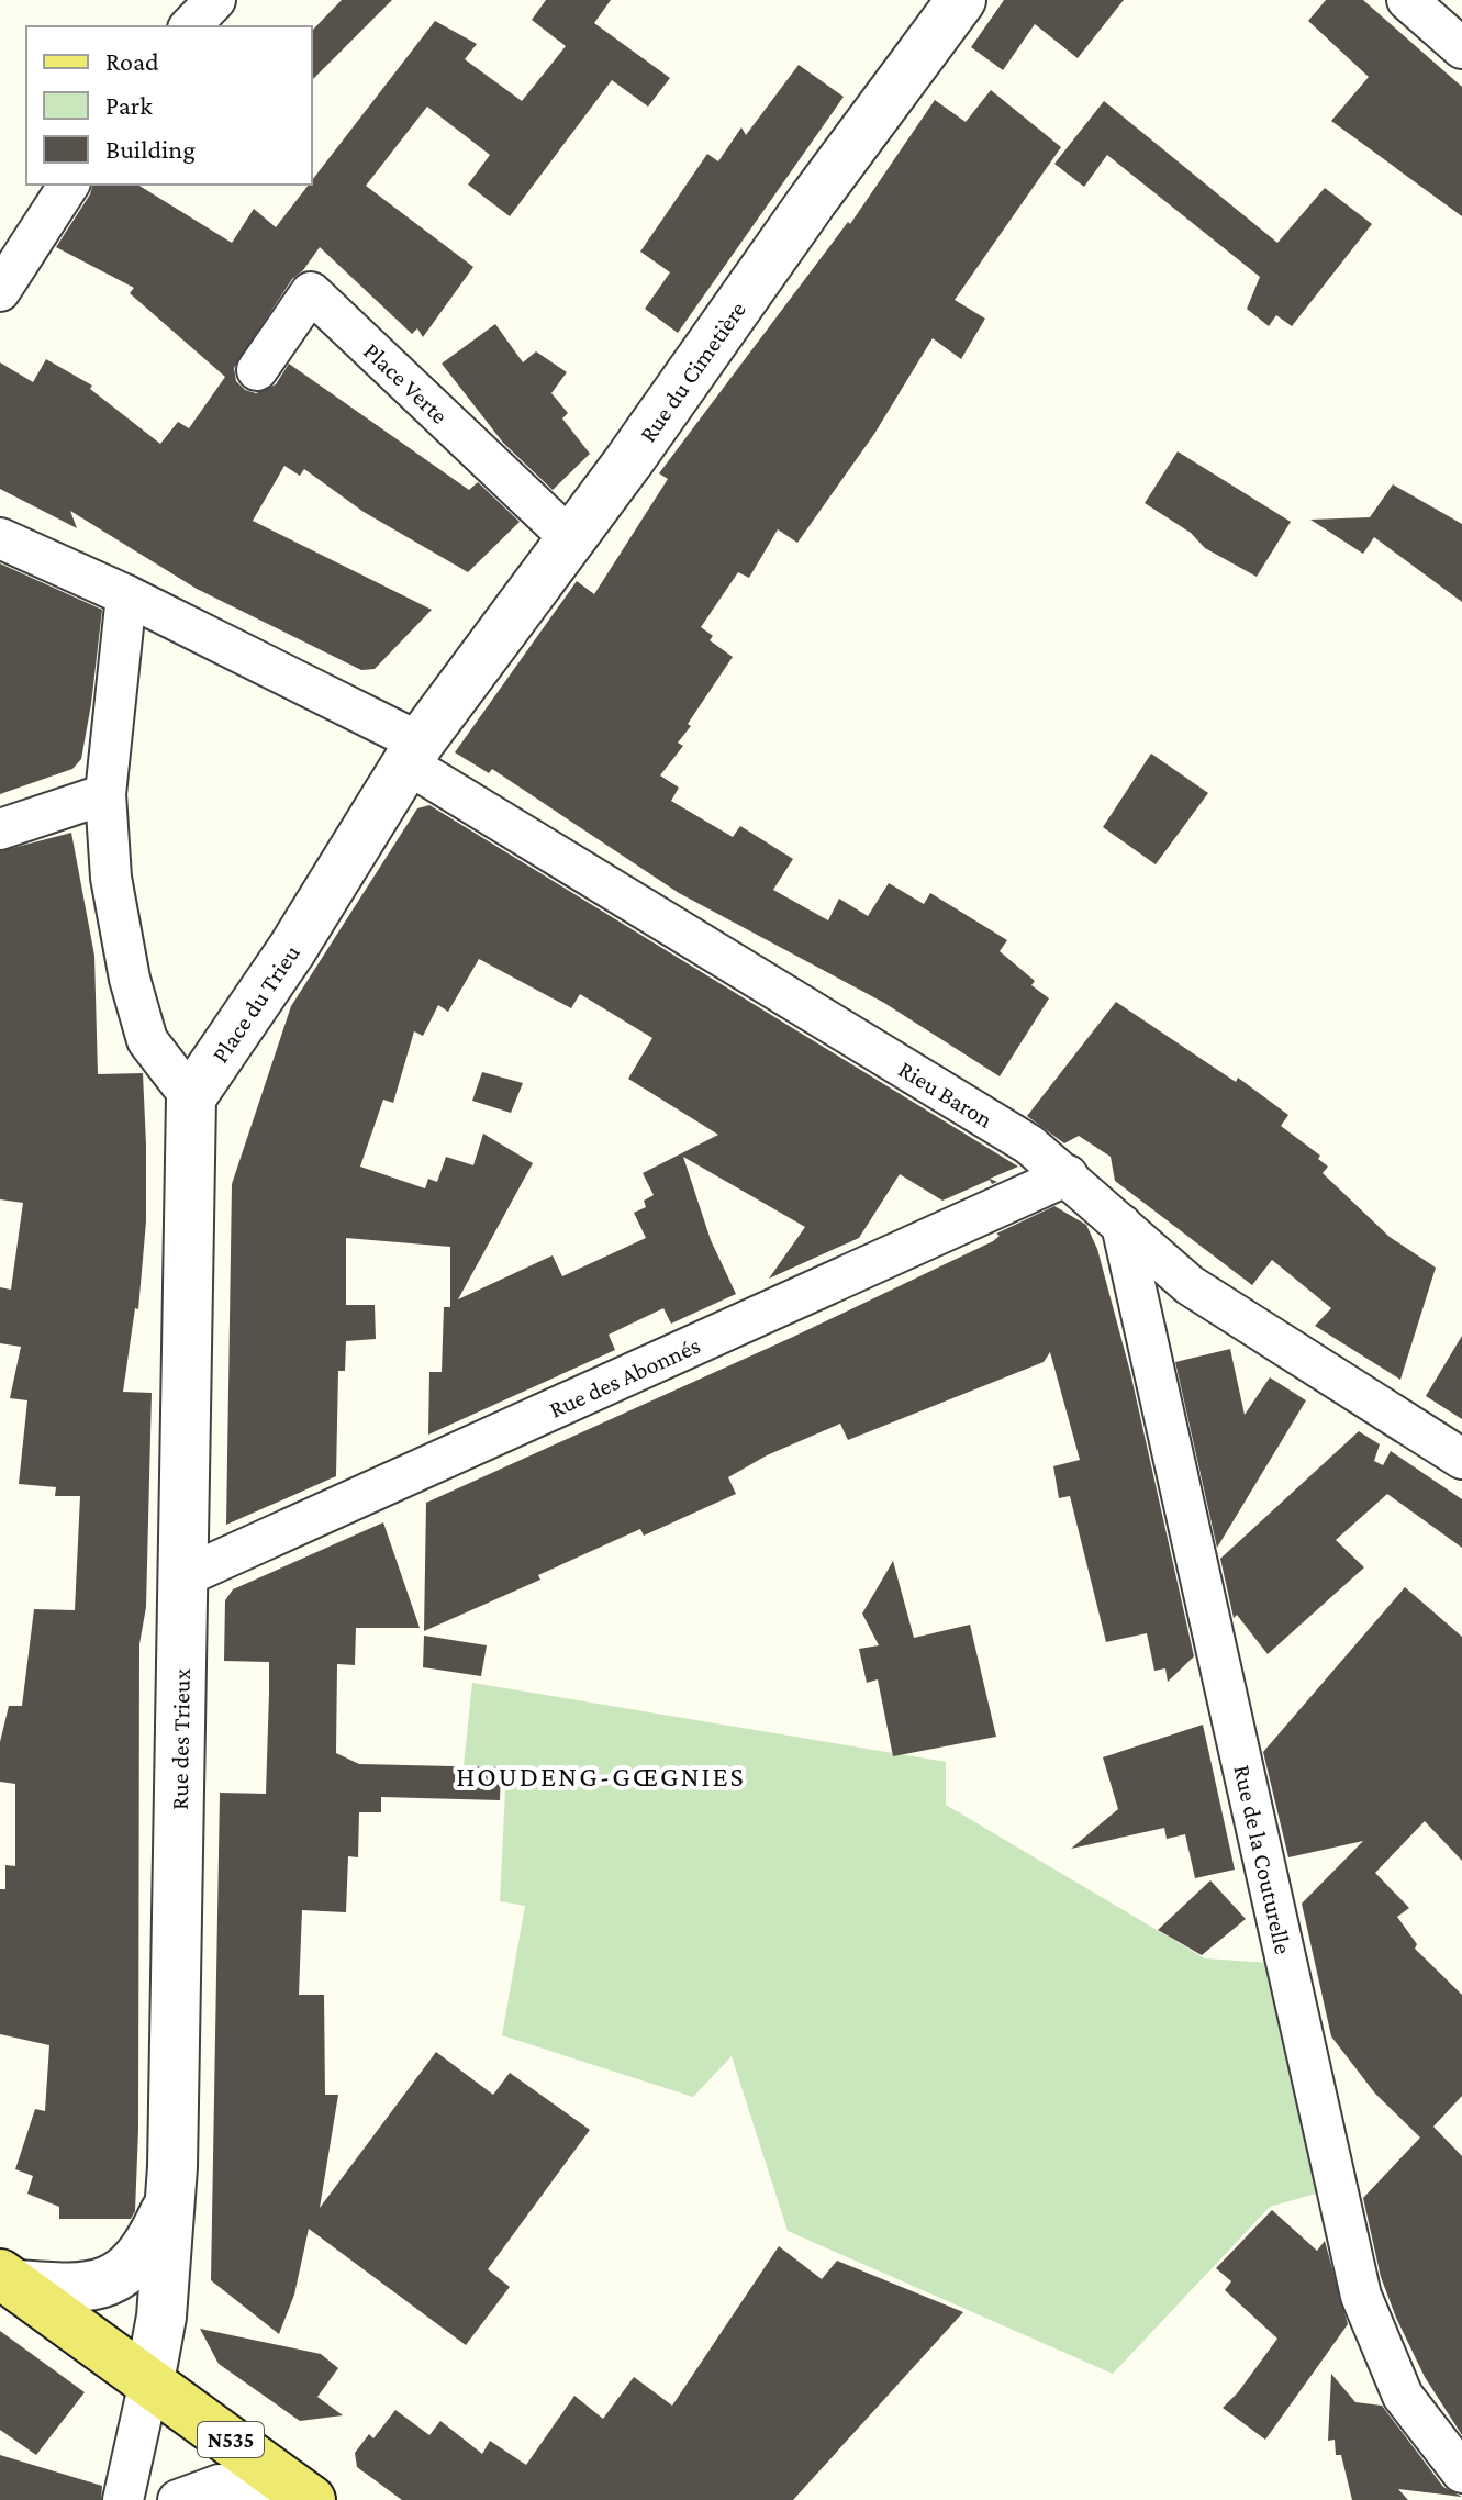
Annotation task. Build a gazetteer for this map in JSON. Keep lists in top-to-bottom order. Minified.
{"streets":{"main road":["N535"],"street":["Rue du Cimetière","Place Verte","Place du Trieu","Rieu Baron","Rue des Abonnés","Rue des Trieux","Rue de la Couturelle"]},"crossings":[["Rue du Cimetière","Place Verte"],["Rue du Cimetière","Place du Trieu"],["Rue du Cimetière","Rieu Baron"],["Place du Trieu","Rieu Baron"],["Place du Trieu","Rue des Trieux"],["Rieu Baron","Rue des Abonnés"],["Rieu Baron","Rue de la Couturelle"],["Rue des Abonnés","Rue des Trieux"],["Rue des Trieux","N535"]],"districts":["HOUDENG-GŒGNIES"],"legend":["Road","Park","Building"]}
